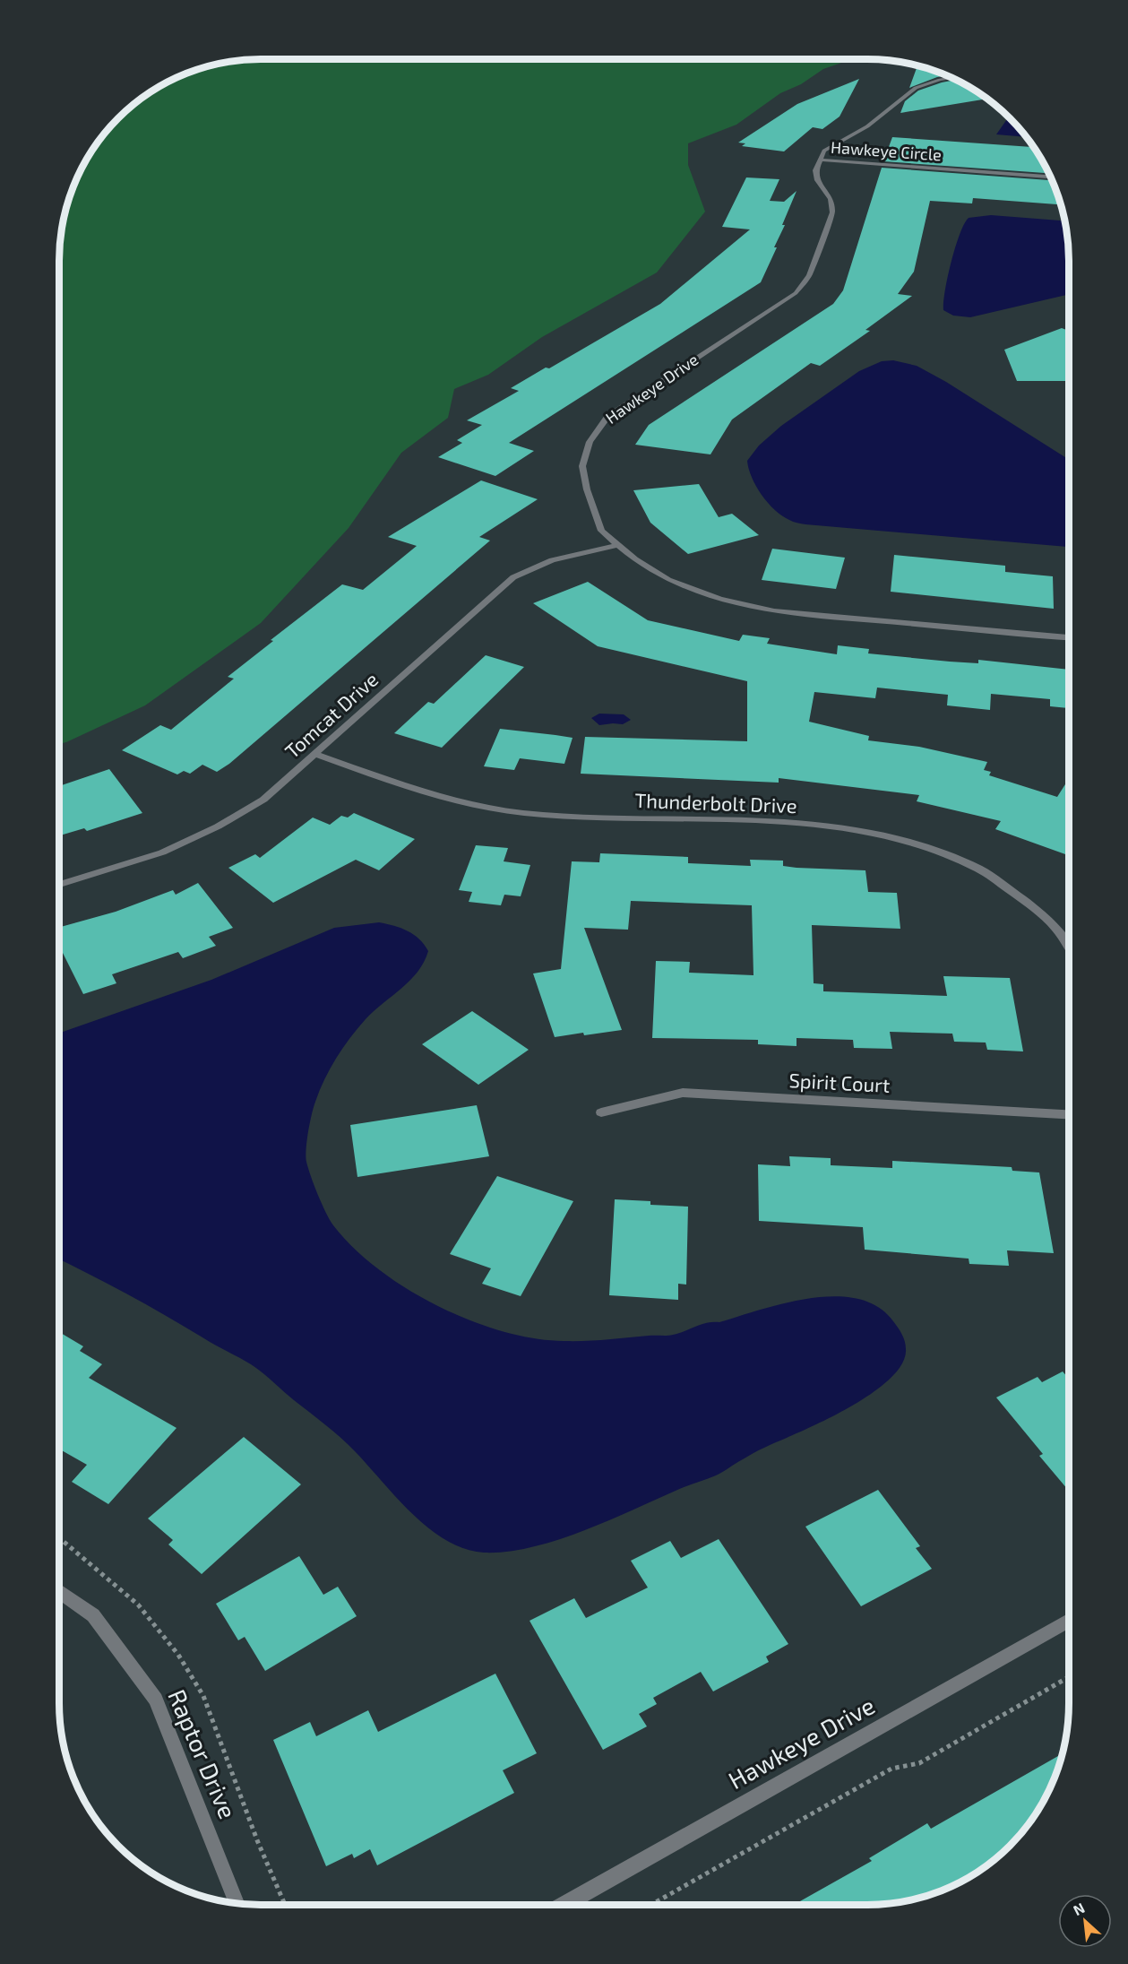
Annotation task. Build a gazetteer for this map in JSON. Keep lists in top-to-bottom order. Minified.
{"streets":{"street":["Hawkeye Circle","Hawkeye Drive","Tomcat Drive","Thunderbolt Drive","Spirit Court","Raptor Drive"]},"crossings":[["Hawkeye Circle","Hawkeye Drive"],["Hawkeye Drive","Tomcat Drive"],["Tomcat Drive","Thunderbolt Drive"]],"north":"top left"}
